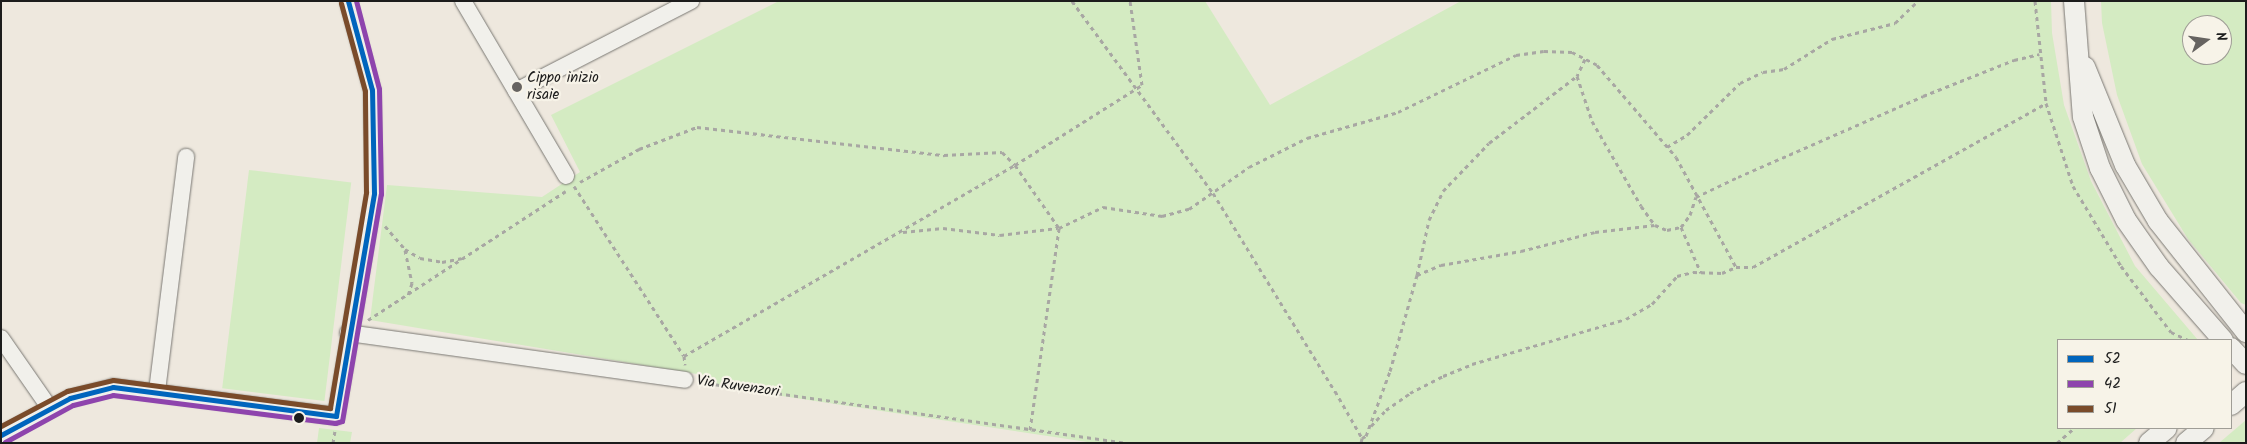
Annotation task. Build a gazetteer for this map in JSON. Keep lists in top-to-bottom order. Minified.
{"streets":{"street":["Via Ruvenzori"]},"places":["Cippo inizio risaie"],"lines":["transit line 52","transit line 42","transit line 51"],"legend":["52","42","51"],"north":"right"}
